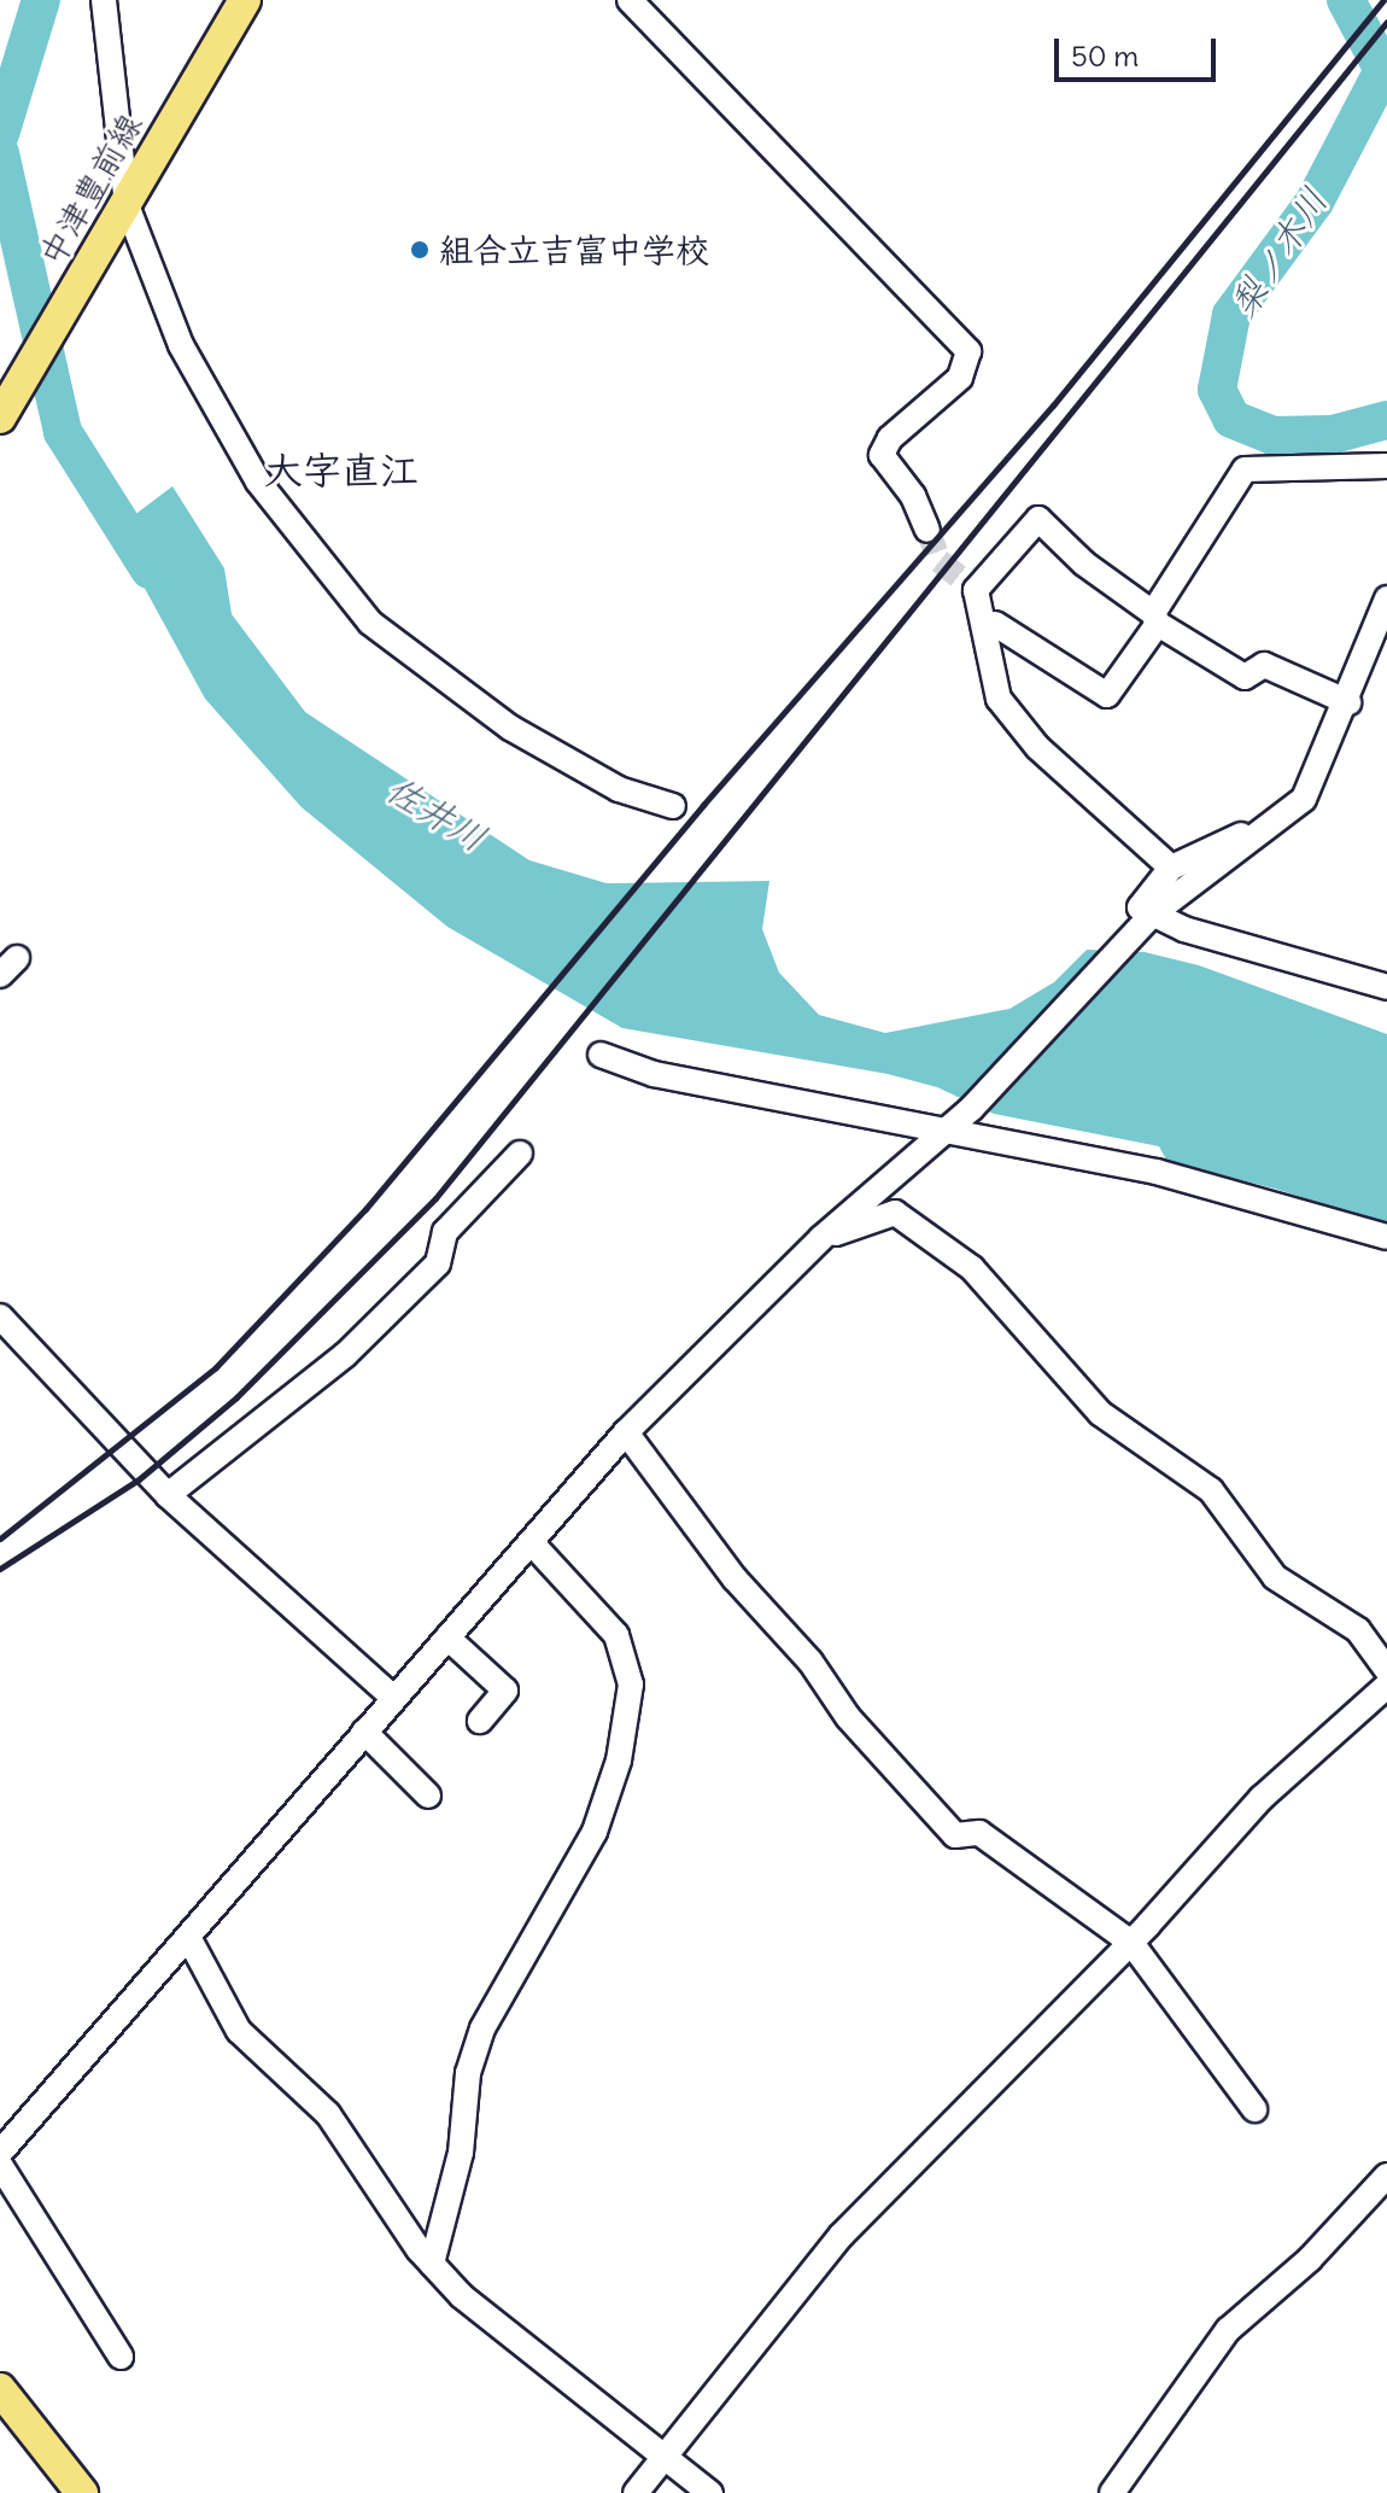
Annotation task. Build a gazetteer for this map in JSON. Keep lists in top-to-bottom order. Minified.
{"streets":{"main road":["中津豊前線"]},"districts":["大字直江"],"water":["梨ノ木川","佐井川"],"places":["組合立吉富中学校"],"scale_bar":"50 m"}
